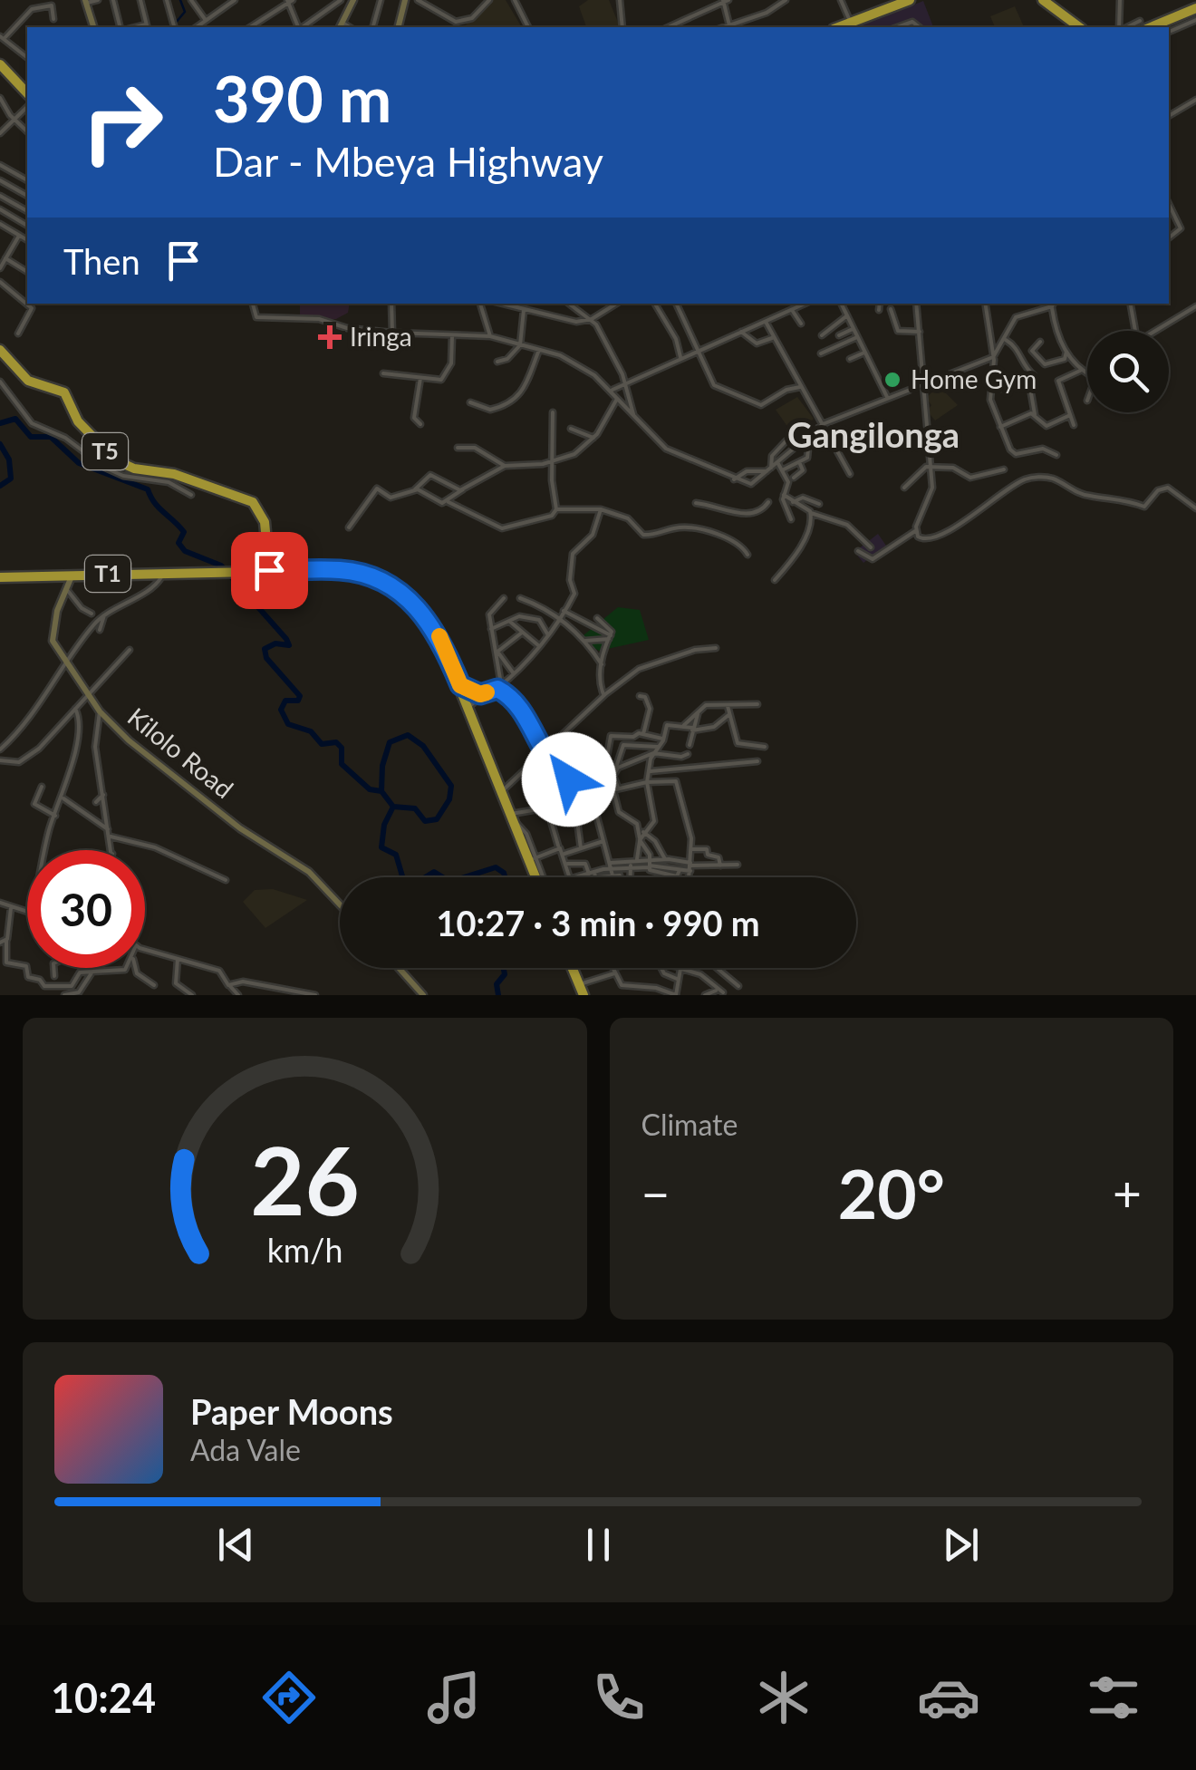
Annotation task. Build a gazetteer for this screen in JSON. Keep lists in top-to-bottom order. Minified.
{"streets":{"highway":["T5","T1"],"main road":["Kilolo Road"]},"crossings":[["T5","T1"],["T1","Kilolo Road"]],"districts":["Gangilonga"],"places":{"health":["Iringa"],"other":["Home Gym"]},"page":{"turn":["390 m","Dar - Mbeya Highway"],"then":"Then","limit":"30","trip":"10:27 · 3 min · 990 m","tile":"Climate","heat":["−","20°","+"],"song":["Paper Moons","Ada Vale"],"tabs":"10:24","gauge":["26","km/h"]}}
